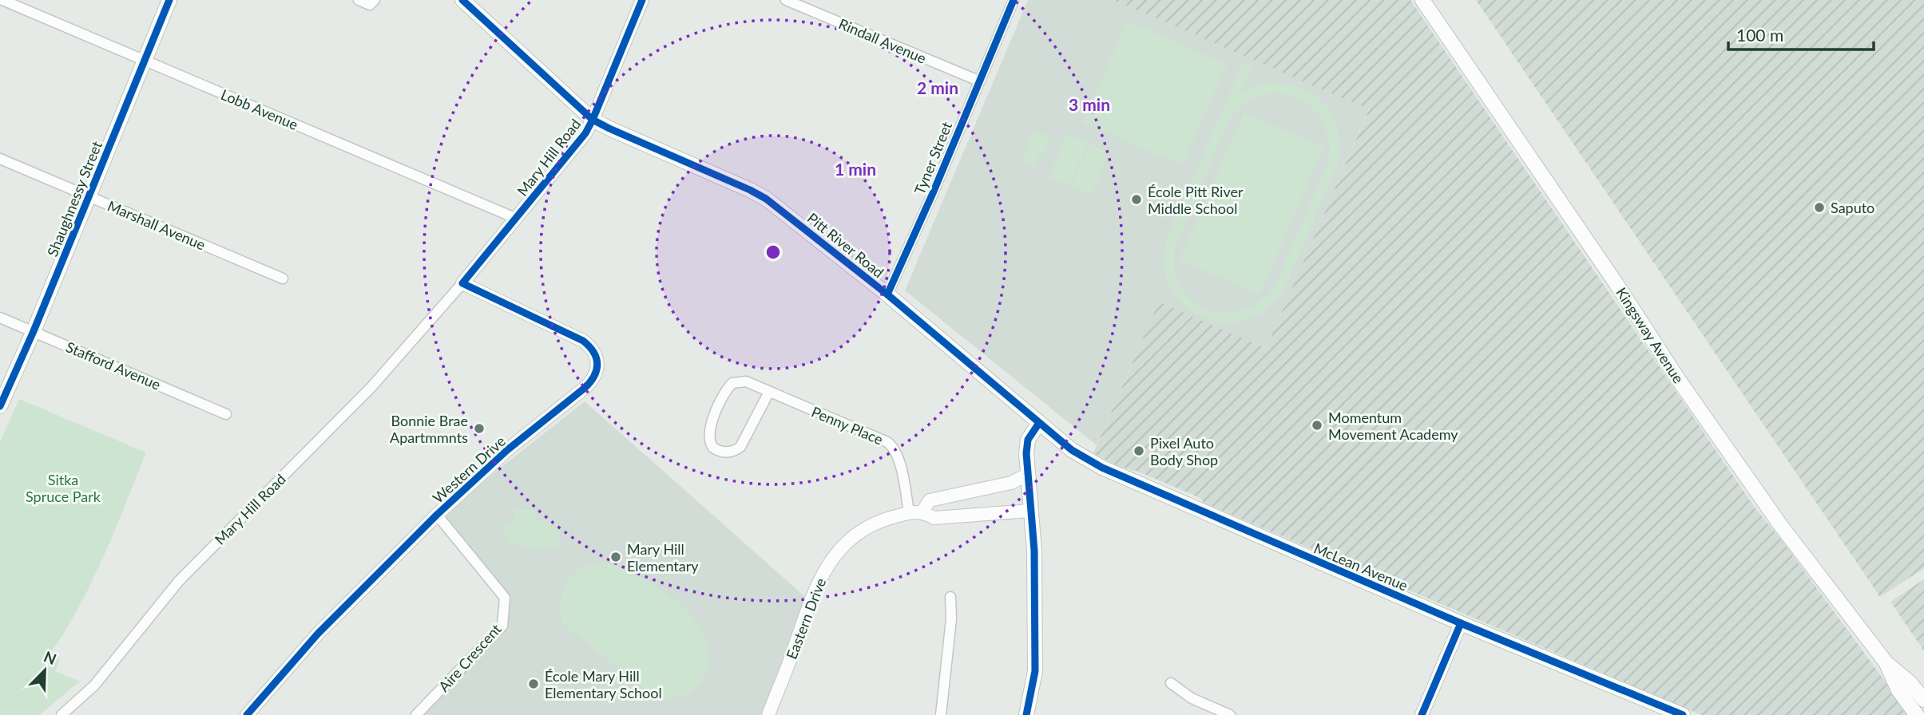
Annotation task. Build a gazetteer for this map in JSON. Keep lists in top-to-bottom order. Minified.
{"streets":{"main road":["Shaughnessy Street","Pitt River Road","Kingsway Avenue","McLean Avenue"],"street":["Rindall Avenue","Lobb Avenue","Mary Hill Road","Tyner Street","Marshall Avenue","Stafford Avenue","Penny Place","Western Drive","Eastern Drive","Aire Crescent"]},"crossings":[["Rindall Avenue","Tyner Street"],["Lobb Avenue","Mary Hill Road"],["Lobb Avenue","Shaughnessy Street"],["Mary Hill Road","Pitt River Road"],["Mary Hill Road","Western Drive"],["Tyner Street","Pitt River Road"],["Shaughnessy Street","Marshall Avenue"],["Shaughnessy Street","Stafford Avenue"],["Pitt River Road","McLean Avenue"],["Penny Place","Eastern Drive"],["Western Drive","Aire Crescent"]],"parks":["Sitka Spruce Park"],"places":["École Pitt River Middle School","Saputo","Momentum Movement Academy","Bonnie Brae Apartmmnts","Pixel Auto Body Shop","Mary Hill Elementary","École Mary Hill Elementary School"],"scale_bar":"100 m","north":"top right","rings":["2 min","3 min","1 min"]}
